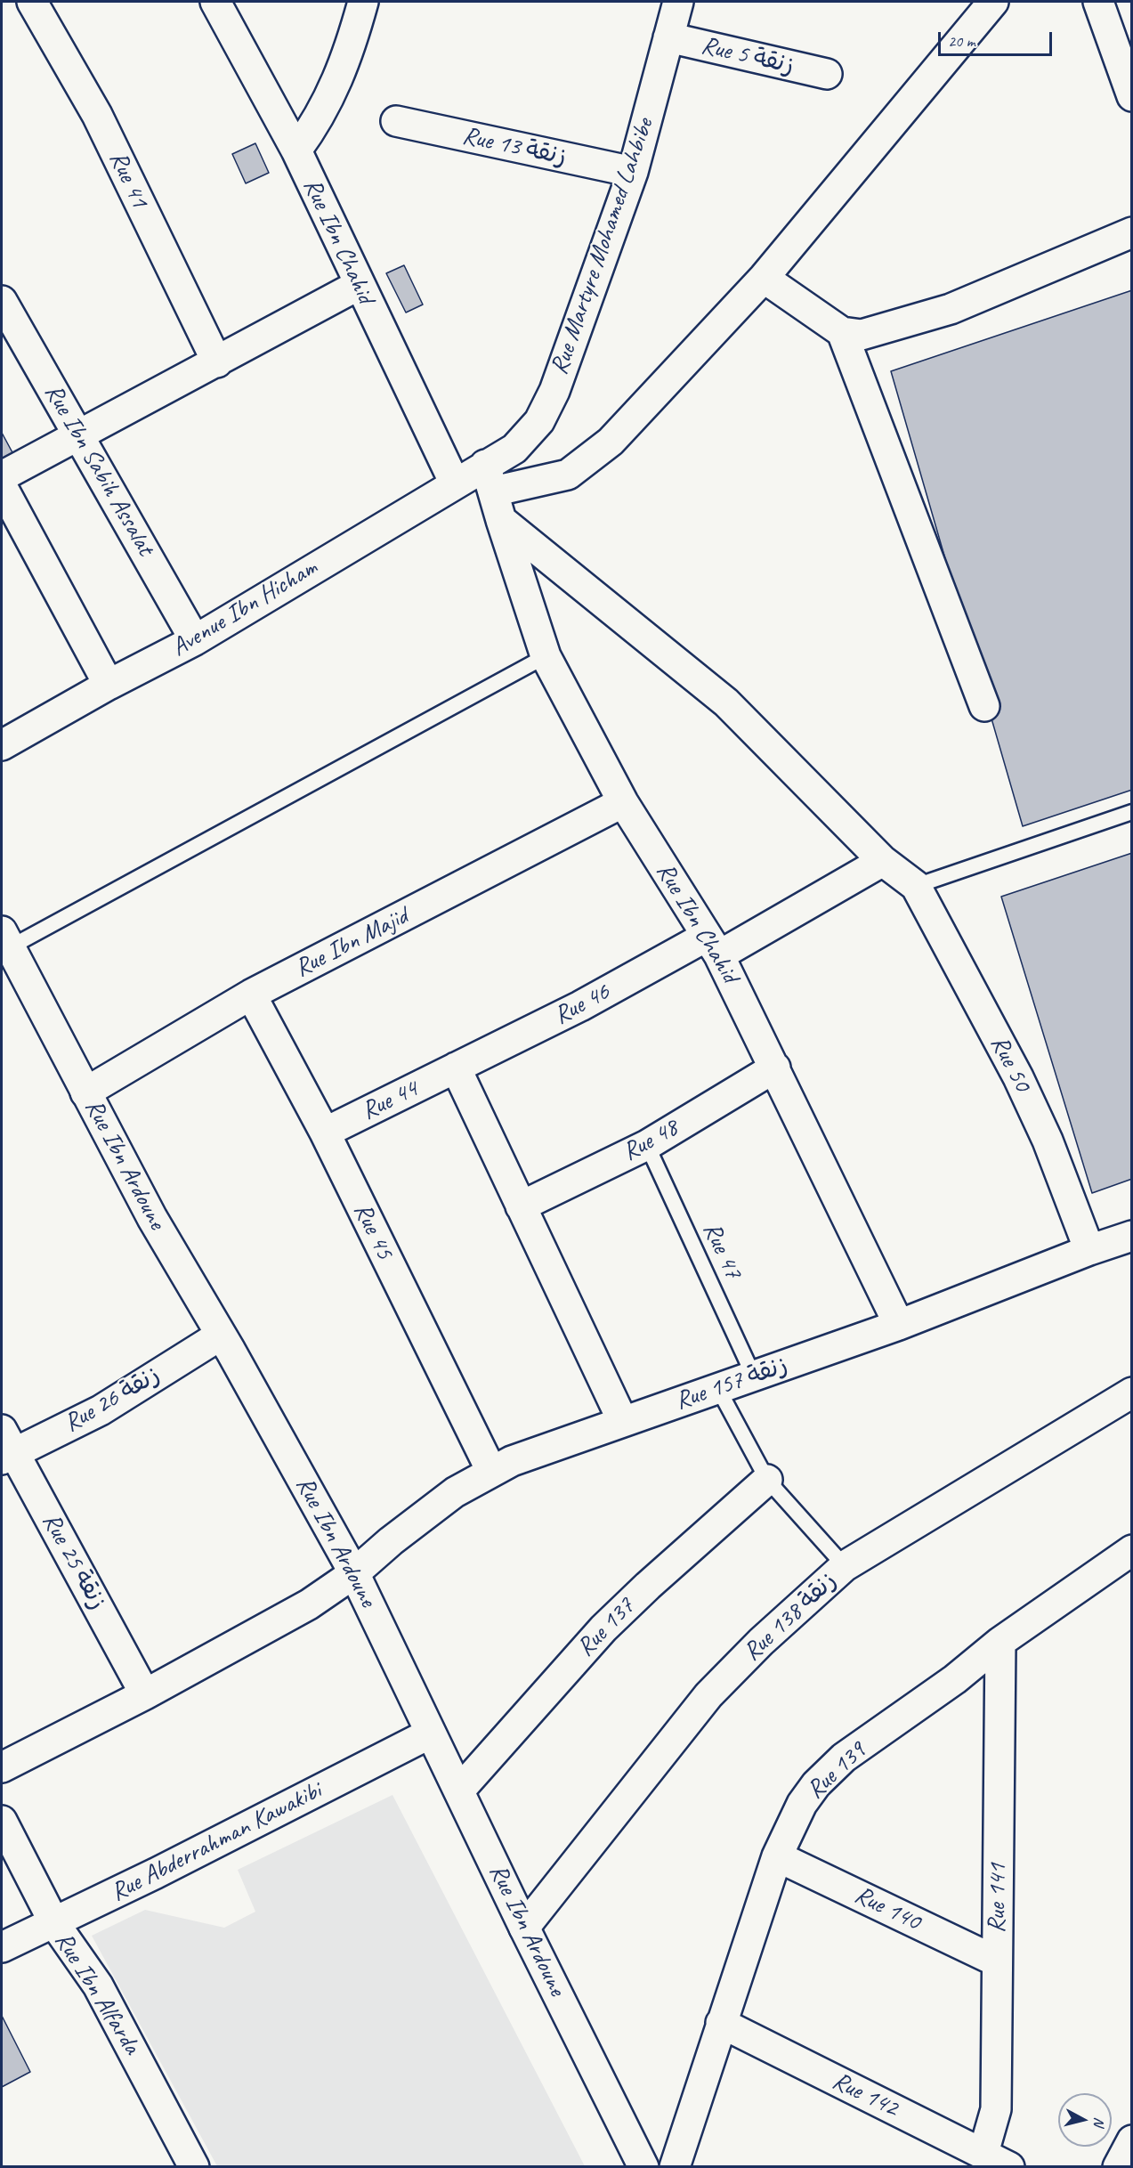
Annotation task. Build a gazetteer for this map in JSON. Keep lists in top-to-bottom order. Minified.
{"streets":{"street":["Rue 5 زنقة","Rue 13 زنقة","Rue 41","Rue Ibn Chahid","Rue Martyre Mohamed Lahbibe","Rue Ibn Sabih Assalat","Avenue Ibn Hicham","Rue Ibn Majid","Rue 46","Rue 50","Rue 44","Rue 48","Rue Ibn Ardoune","Rue 45","Rue 157 زنقة","Rue 26 زنقة","Rue 25 زنقة","Rue 138 زنقة","Rue 137","Rue 139","Rue Abderrahman Kawakibi","Rue 141","Rue 140","Rue Ibn Alfarda","Rue 142"],"lane":["Rue 47"]},"crossings":[["Rue 5 زنقة","Rue Martyre Mohamed Lahbibe"],["Rue 13 زنقة","Rue Martyre Mohamed Lahbibe"],["Rue Ibn Chahid","Rue Martyre Mohamed Lahbibe"],["Rue Ibn Chahid","Avenue Ibn Hicham"],["Rue Ibn Chahid","Rue Ibn Majid"],["Rue Ibn Chahid","Rue 46"],["Rue Ibn Chahid","Rue 48"],["Rue Ibn Chahid","Rue 157 زنقة"],["Rue Martyre Mohamed Lahbibe","Avenue Ibn Hicham"],["Rue Ibn Sabih Assalat","Avenue Ibn Hicham"],["Rue Ibn Majid","Rue Ibn Ardoune"],["Rue Ibn Majid","Rue 45"],["Rue 46","Rue 44"],["Rue 50","Rue 157 زنقة"],["Rue 44","Rue 45"],["Rue 48","Rue 47"],["Rue Ibn Ardoune","Rue 157 زنقة"],["Rue Ibn Ardoune","Rue 26 زنقة"],["Rue Ibn Ardoune","Rue 138 زنقة"],["Rue Ibn Ardoune","Rue 137"],["Rue Ibn Ardoune","Rue Abderrahman Kawakibi"],["Rue 45","Rue 157 زنقة"],["Rue 47","Rue 157 زنقة"],["Rue 157 زنقة","Rue 25 زنقة"],["Rue 26 زنقة","Rue 25 زنقة"],["Rue 139","Rue 141"],["Rue 139","Rue 140"],["Rue 139","Rue 142"],["Rue Abderrahman Kawakibi","Rue Ibn Alfarda"],["Rue 141","Rue 140"],["Rue 141","Rue 142"]],"scale_bar":"20 m","north":"right"}
